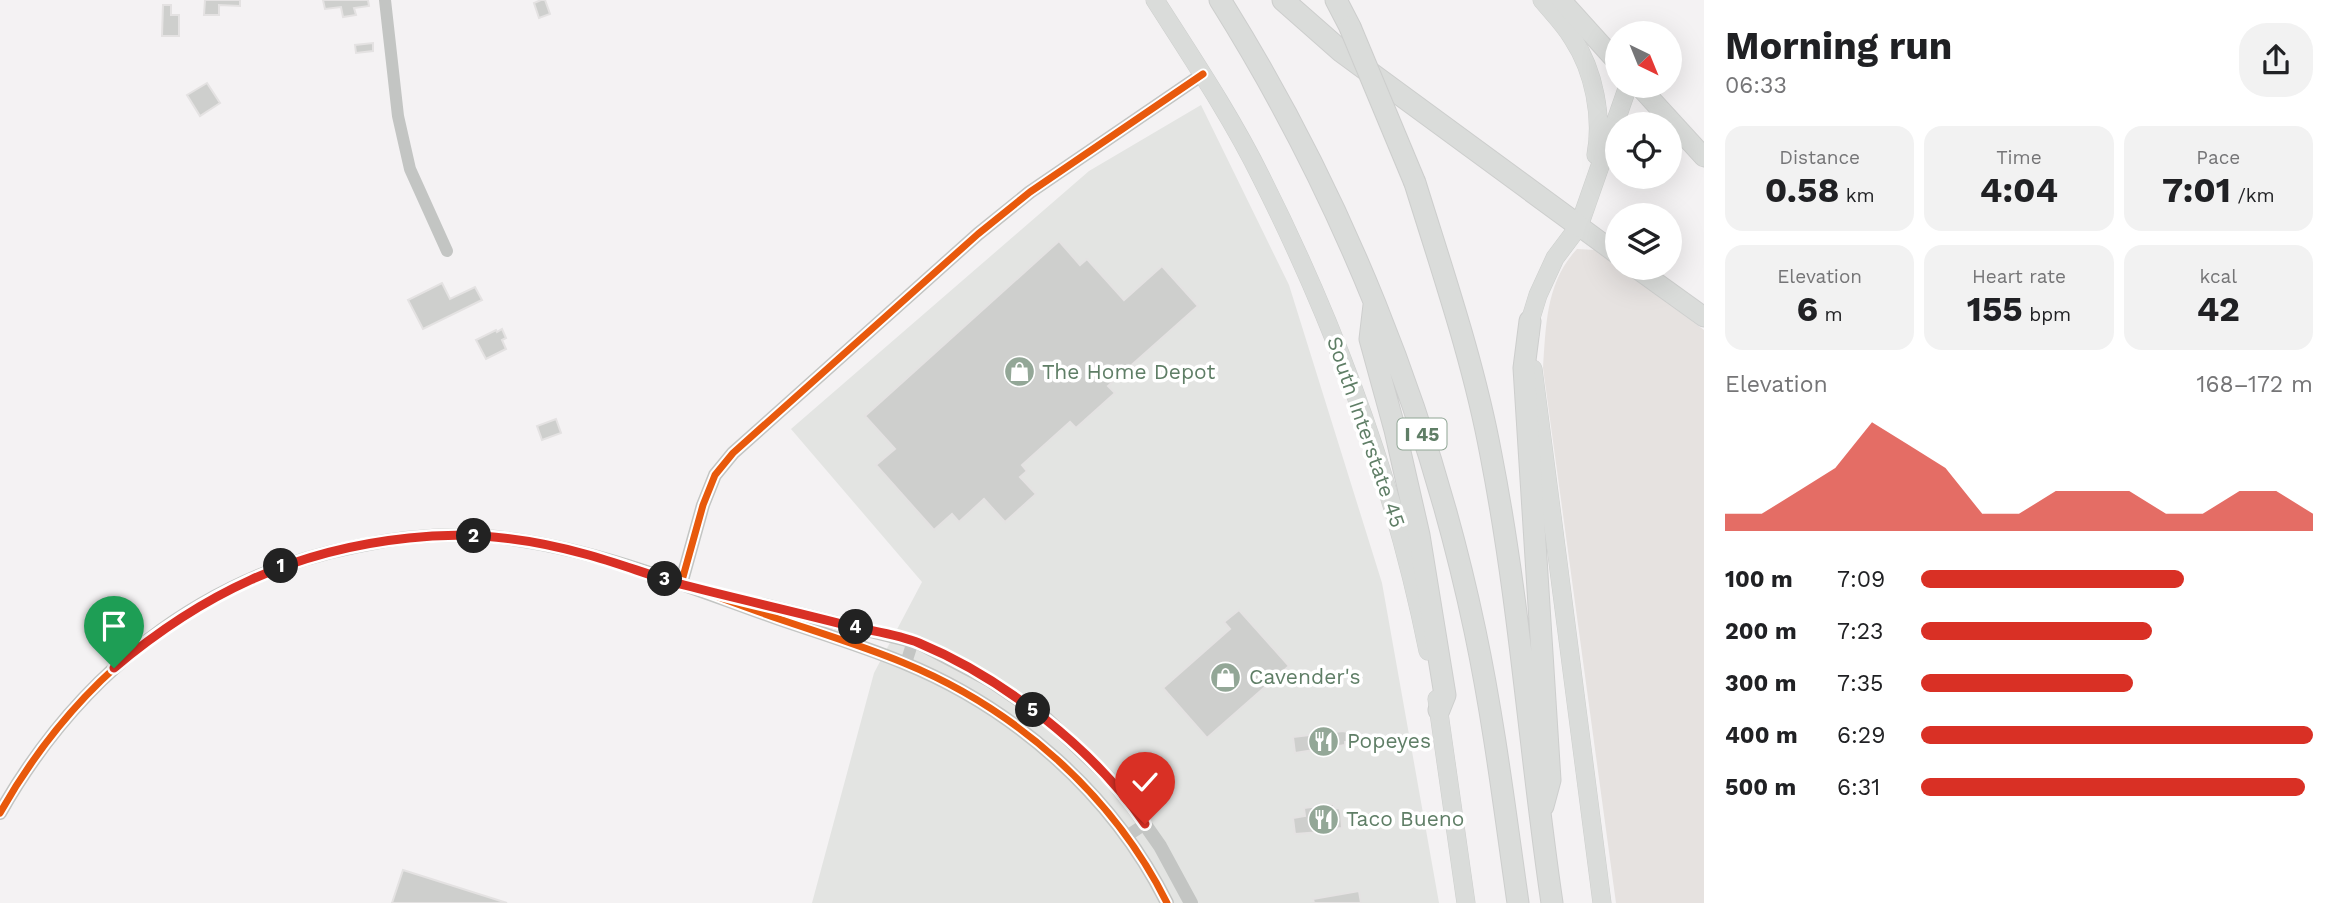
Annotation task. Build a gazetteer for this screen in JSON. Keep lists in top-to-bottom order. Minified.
{"streets":{"highway":["I 45"],"main road":["South Interstate 45"]},"places":{"shop":["The Home Depot","Cavender's"],"restaurant":["Popeyes","Taco Bueno"]},"north":"bottom right","page":{"heading":["Morning run","06:33"],"stats":[["Distance","0.58 km"],["Time","4:04"],["Pace","7:01 /km"],["Elevation","6 m"],["Heart rate","155 bpm"],["kcal","42"]],"chart":["Elevation","168–172 m"],"pins":["2","1","3","4","5"],"list":[{"name":"100 m","note":"7:09"},{"name":"200 m","note":"7:23"},{"name":"300 m","note":"7:35"},{"name":"400 m","note":"6:29"},{"name":"500 m","note":"6:31"}]}}
